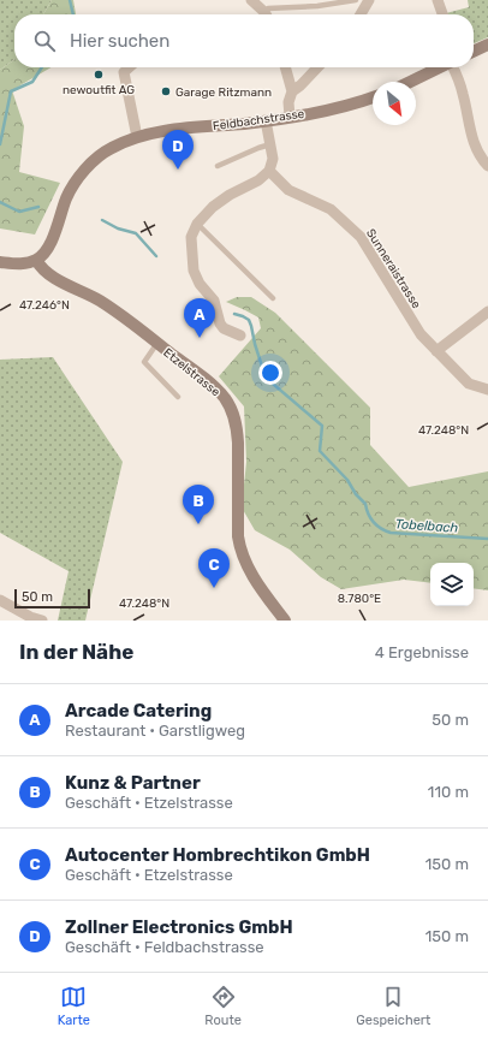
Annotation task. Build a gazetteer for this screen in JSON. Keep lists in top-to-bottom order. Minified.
{"streets":{"main road":["Feldbachstrasse","Etzelstrasse"],"street":["Sunneraistrasse"]},"crossings":[["Feldbachstrasse","Etzelstrasse"]],"water":["Tobelbach"],"places":["newoutfit AG","Garage Ritzmann"],"scale_bar":"50 m","north":"bottom right","page":{"search":"Hier suchen","pins":["D","A","B","C"],"scale":"50 m","heading":["In der Nähe","4 Ergebnisse"],"list":[{"mark":"A","name":"Arcade Catering","note":"Restaurant · Garstligweg","value":"50 m"},{"mark":"B","name":"Kunz & Partner","note":"Geschäft · Etzelstrasse","value":"110 m"},{"mark":"C","name":"Autocenter Hombrechtikon GmbH","note":"Geschäft · Etzelstrasse","value":"150 m"},{"mark":"D","name":"Zollner Electronics GmbH","note":"Geschäft · Feldbachstrasse","value":"150 m"}],"nav":["Karte","Route","Gespeichert"]},"coordinates":["47.246°N","47.248°N","8.780°E"]}
